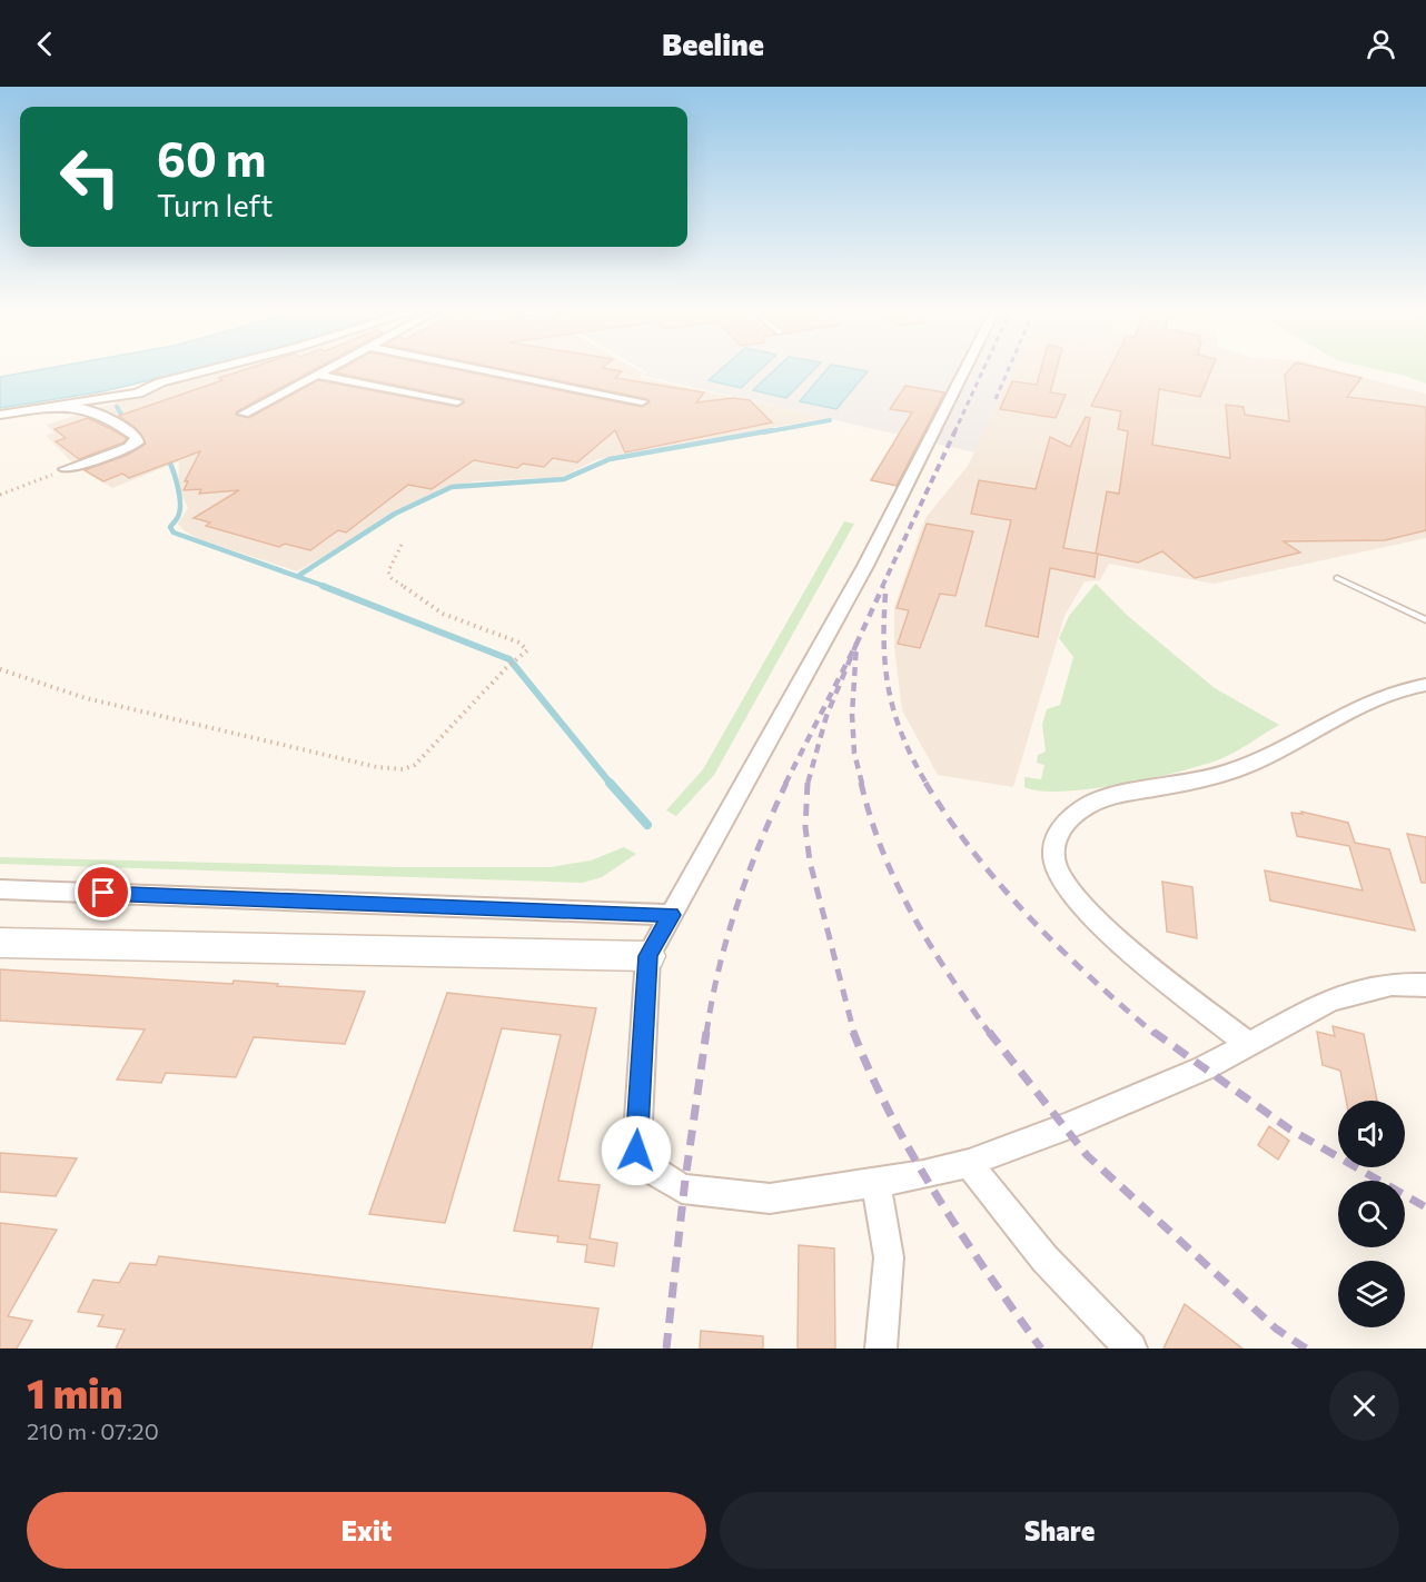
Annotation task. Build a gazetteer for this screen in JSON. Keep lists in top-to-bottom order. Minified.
{"page":{"header":"Beeline","turn":["60 m","Turn left"],"heading":["1 min","210 m · 07:20"],"buttons":["Exit","Share"]}}
